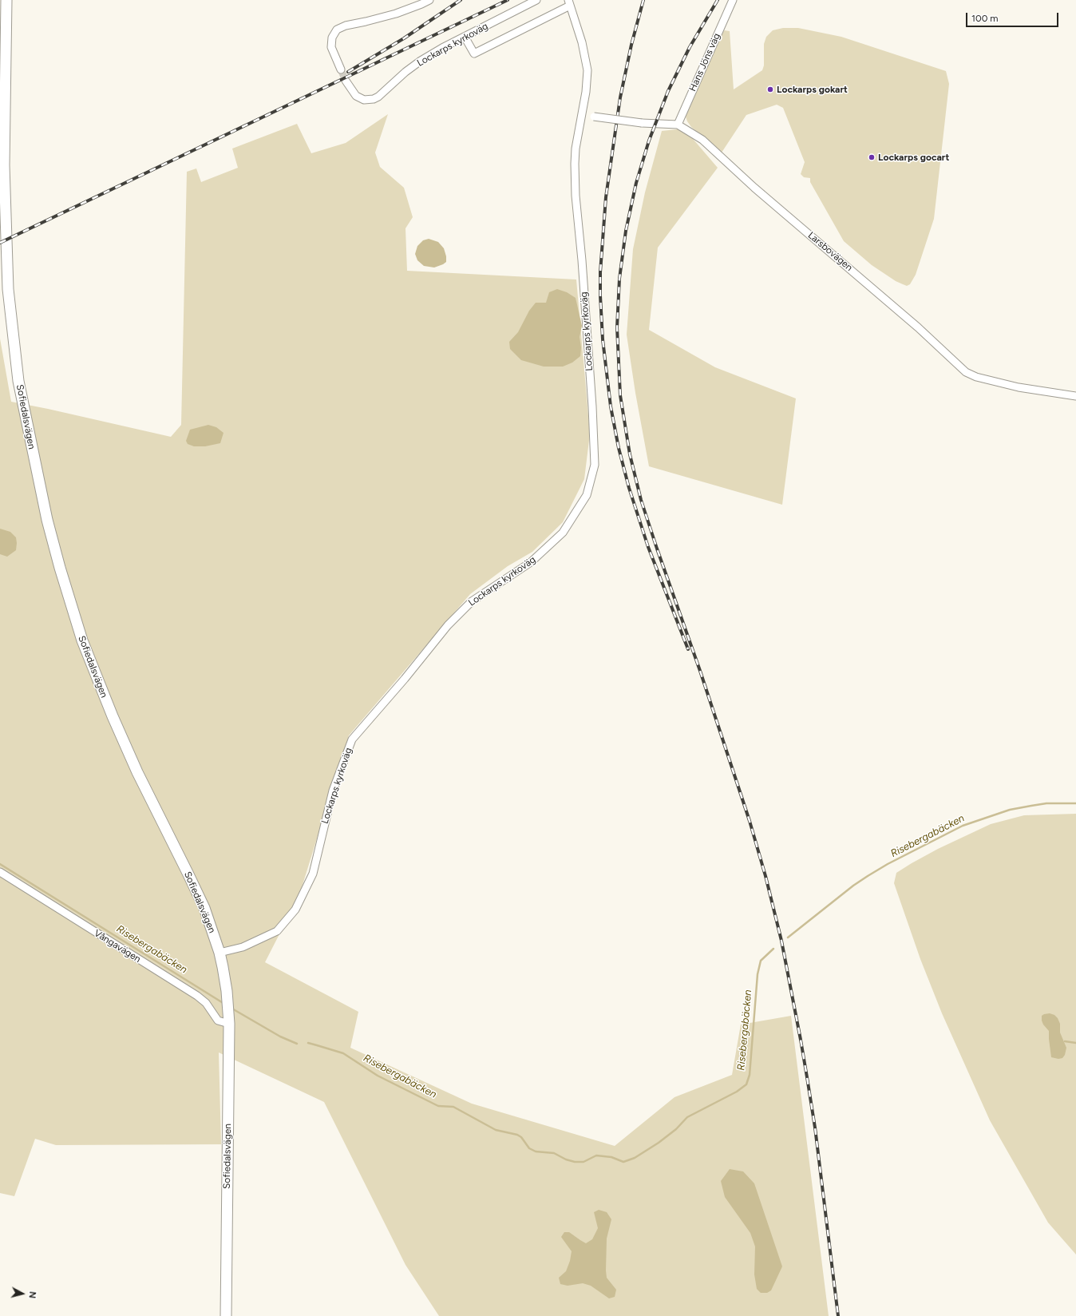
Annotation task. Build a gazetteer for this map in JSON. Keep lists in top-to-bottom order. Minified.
{"streets":{"main road":["Sofiedalsvägen"],"street":["Lockarps kyrkoväg","Hans Jöns väg","Larsbovägen","Vångavägen"]},"crossings":[["Lockarps kyrkoväg","Larsbovägen"],["Lockarps kyrkoväg","Sofiedalsvägen"],["Hans Jöns väg","Larsbovägen"],["Sofiedalsvägen","Vångavägen"]],"water":["Risebergabäcken"],"places":["Lockarps gokart","Lockarps gocart"],"scale_bar":"100 m","north":"right"}
